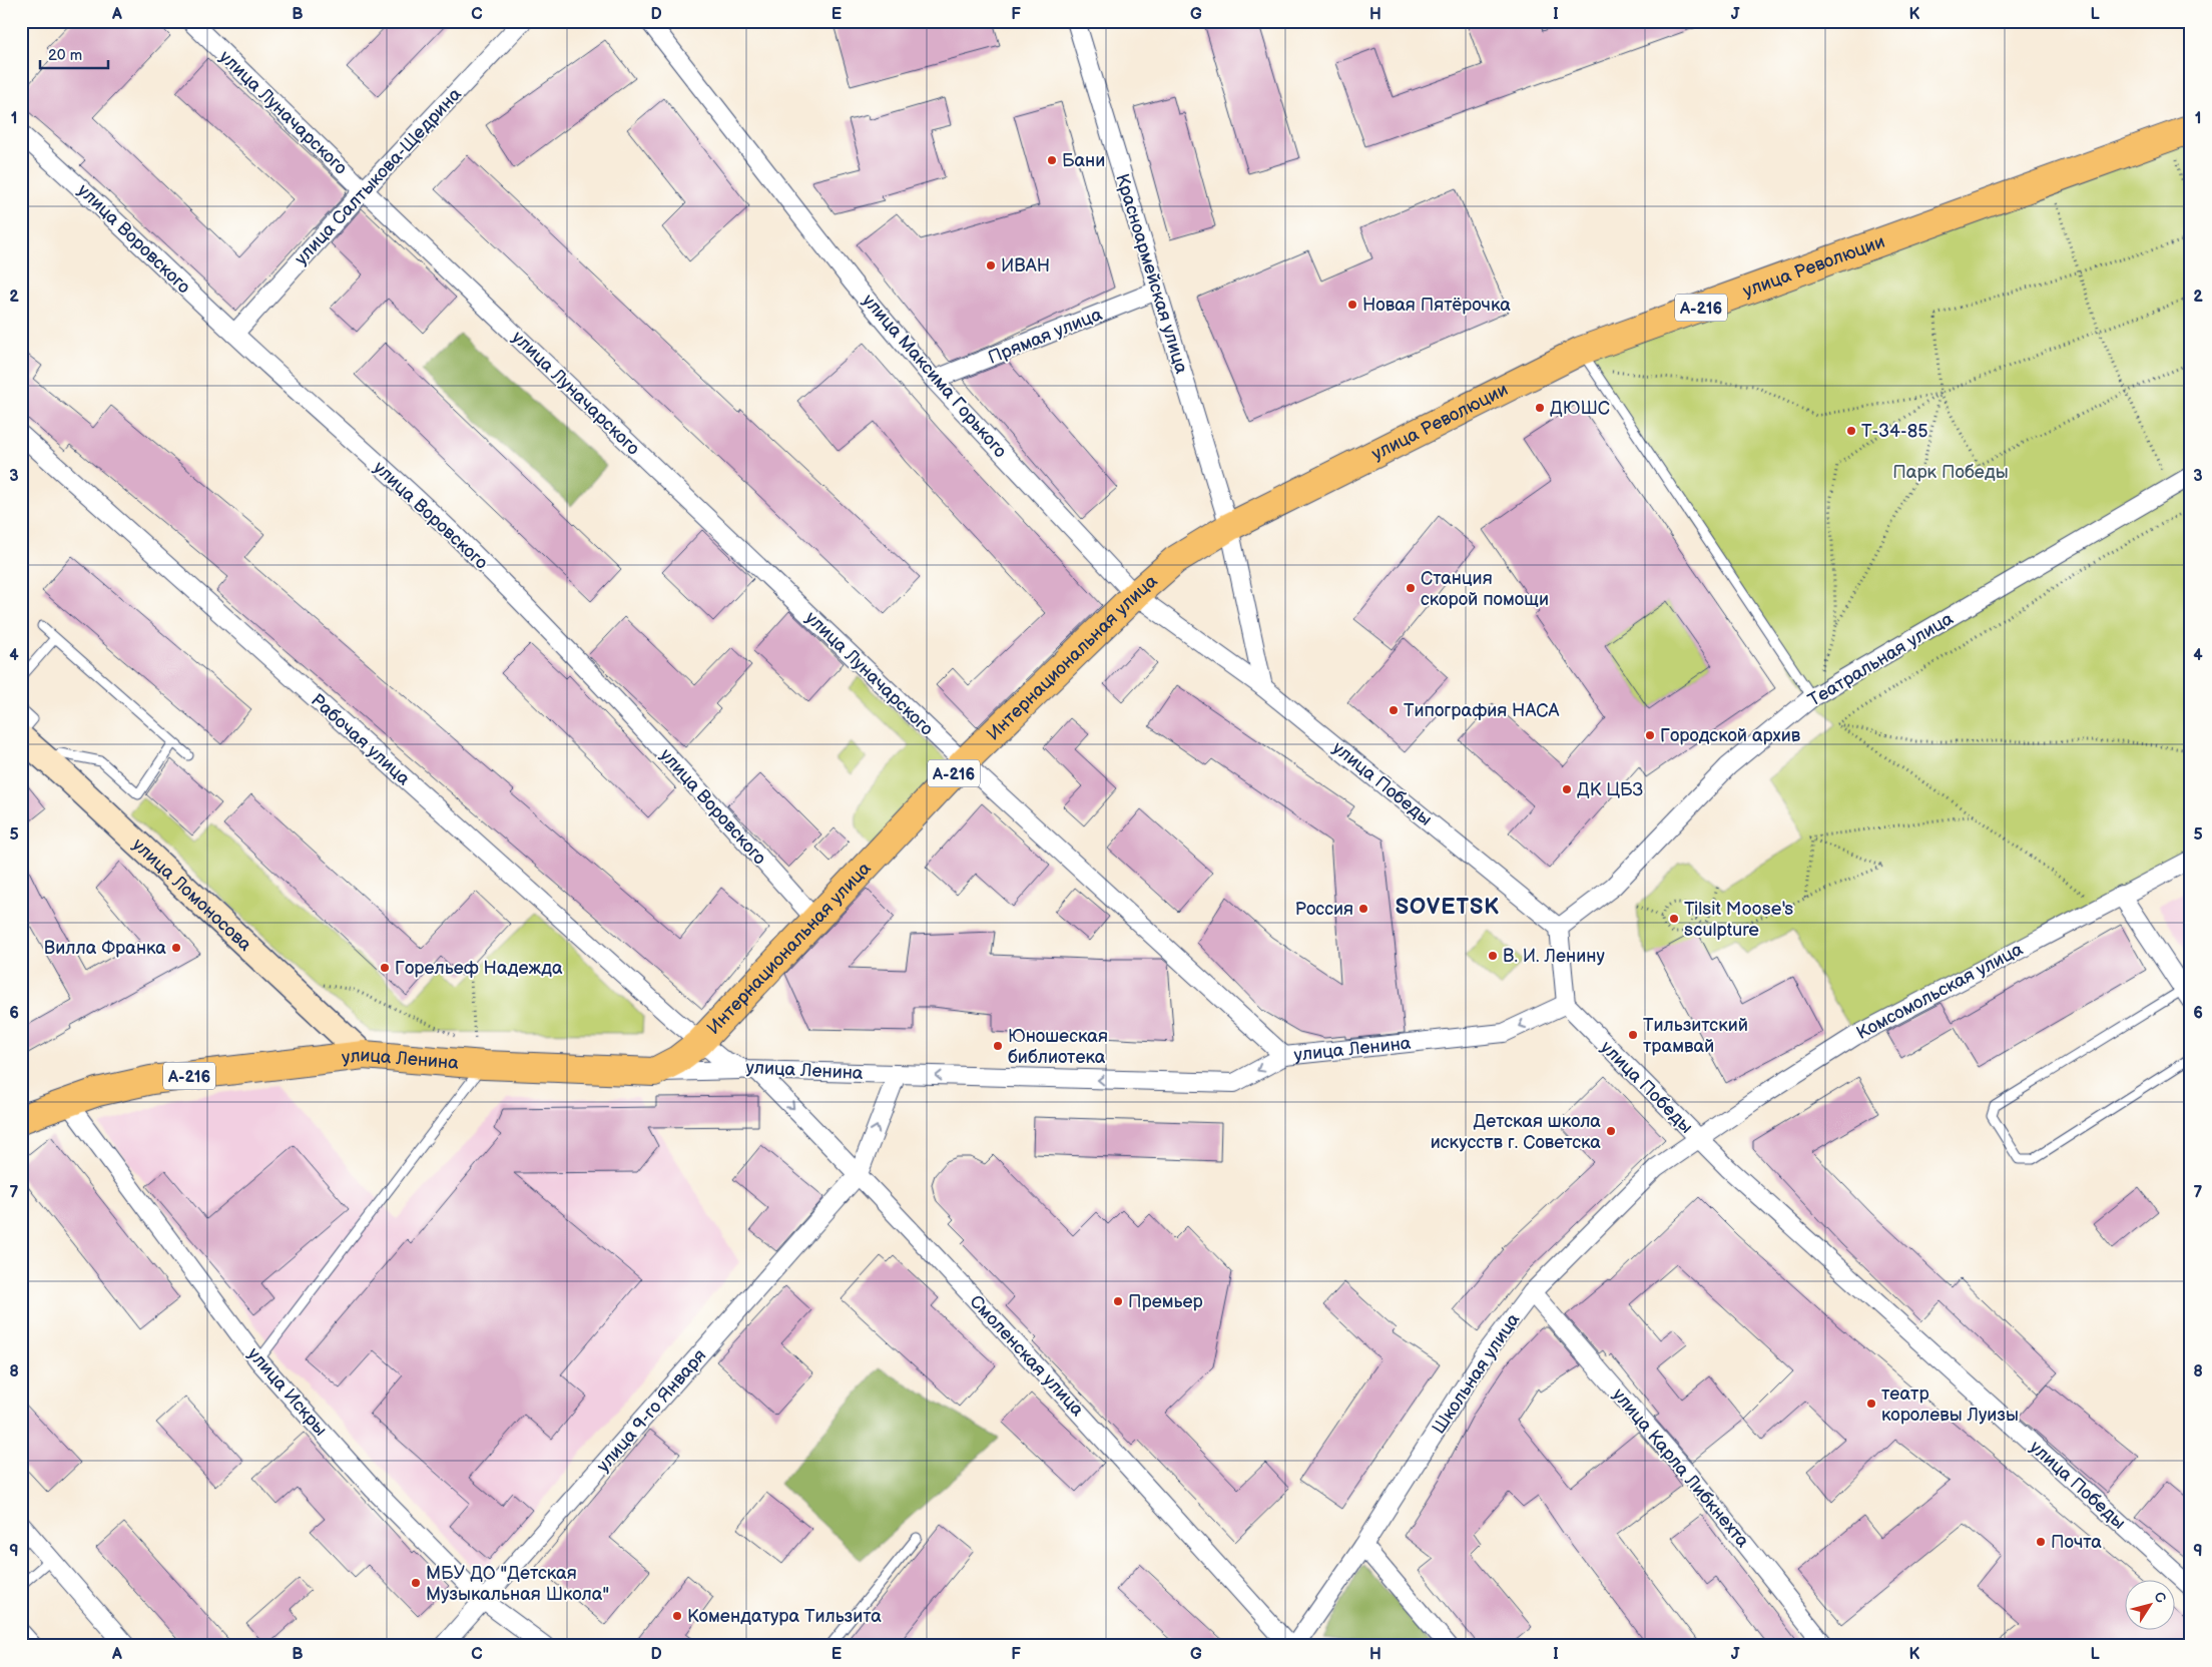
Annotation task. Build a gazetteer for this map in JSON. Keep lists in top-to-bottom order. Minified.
{"streets":{"main road":["улица Революции","А-216","Интернациональная улица","улица Ленина"],"street":["улица Луначарского","улица Салтыкова-Щедрина","улица Воровского","Красноармейская улица","Прямая улица","улица Максима Горького","Театральная улица","Рабочая улица","улица Победы","улица Ломоносова","Комсомольская улица","Смоленская улица","Школьная улица","улица Искры","улица 9-го Января","улица Карла Либкнехта"]},"crossings":[["улица Луначарского","улица Салтыкова-Щедрина"],["улица Луначарского","Интернациональная улица"],["улица Луначарского","улица Ленина"],["улица Салтыкова-Щедрина","улица Воровского"],["улица Воровского","Интернациональная улица"],["улица Революции","Красноармейская улица"],["улица Революции","Интернациональная улица"],["Красноармейская улица","Прямая улица"],["Красноармейская улица","Интернациональная улица"],["А-216","Интернациональная улица"],["А-216","Рабочая улица"],["А-216","улица Ленина"],["Прямая улица","улица Максима Горького"],["улица Максима Горького","Интернациональная улица"],["улица Максима Горького","улица Победы"],["Интернациональная улица","Рабочая улица"],["Интернациональная улица","улица Ленина"],["Театральная улица","улица Победы"],["Рабочая улица","улица Ленина"],["улица Победы","Комсомольская улица"],["улица Победы","улица Ленина"],["улица Победы","Школьная улица"],["улица Ломоносова","улица Ленина"],["Комсомольская улица","Школьная улица"],["улица Ленина","Смоленская улица"],["улица Ленина","улица Искры"],["Смоленская улица","улица 9-го Января"],["Школьная улица","улица Карла Либкнехта"],["улица Искры","улица 9-го Января"]],"one_way":["улица Ленина"],"districts":["SOVETSK"],"parks":["Парк Победы"],"places":["Бани","ИВАН","Новая Пятёрочка","ДЮШС","Т-34-85","Станция скорой помощи","Типография НАСА","Городской архив","ДК ЦБЗ","Россия","Tilsit Moose's sculpture","Вилла Франка","В. И. Ленину","Горельеф Надежда","Тильзитский трамвай","Юношеская библиотека","Детская школа искусств г. Советска","Премьер","театр королевы Луизы","Почта","МБУ ДО \"Детская Музыкальная Школа\"","Комендатура Тильзита"],"scale_bar":"20 m","north":"top right","grid":{"columns":["A","B","C","D","E","F","G","H","I","J","K","L"],"rows":["1","2","3","4","5","6","7","8","9"]}}
